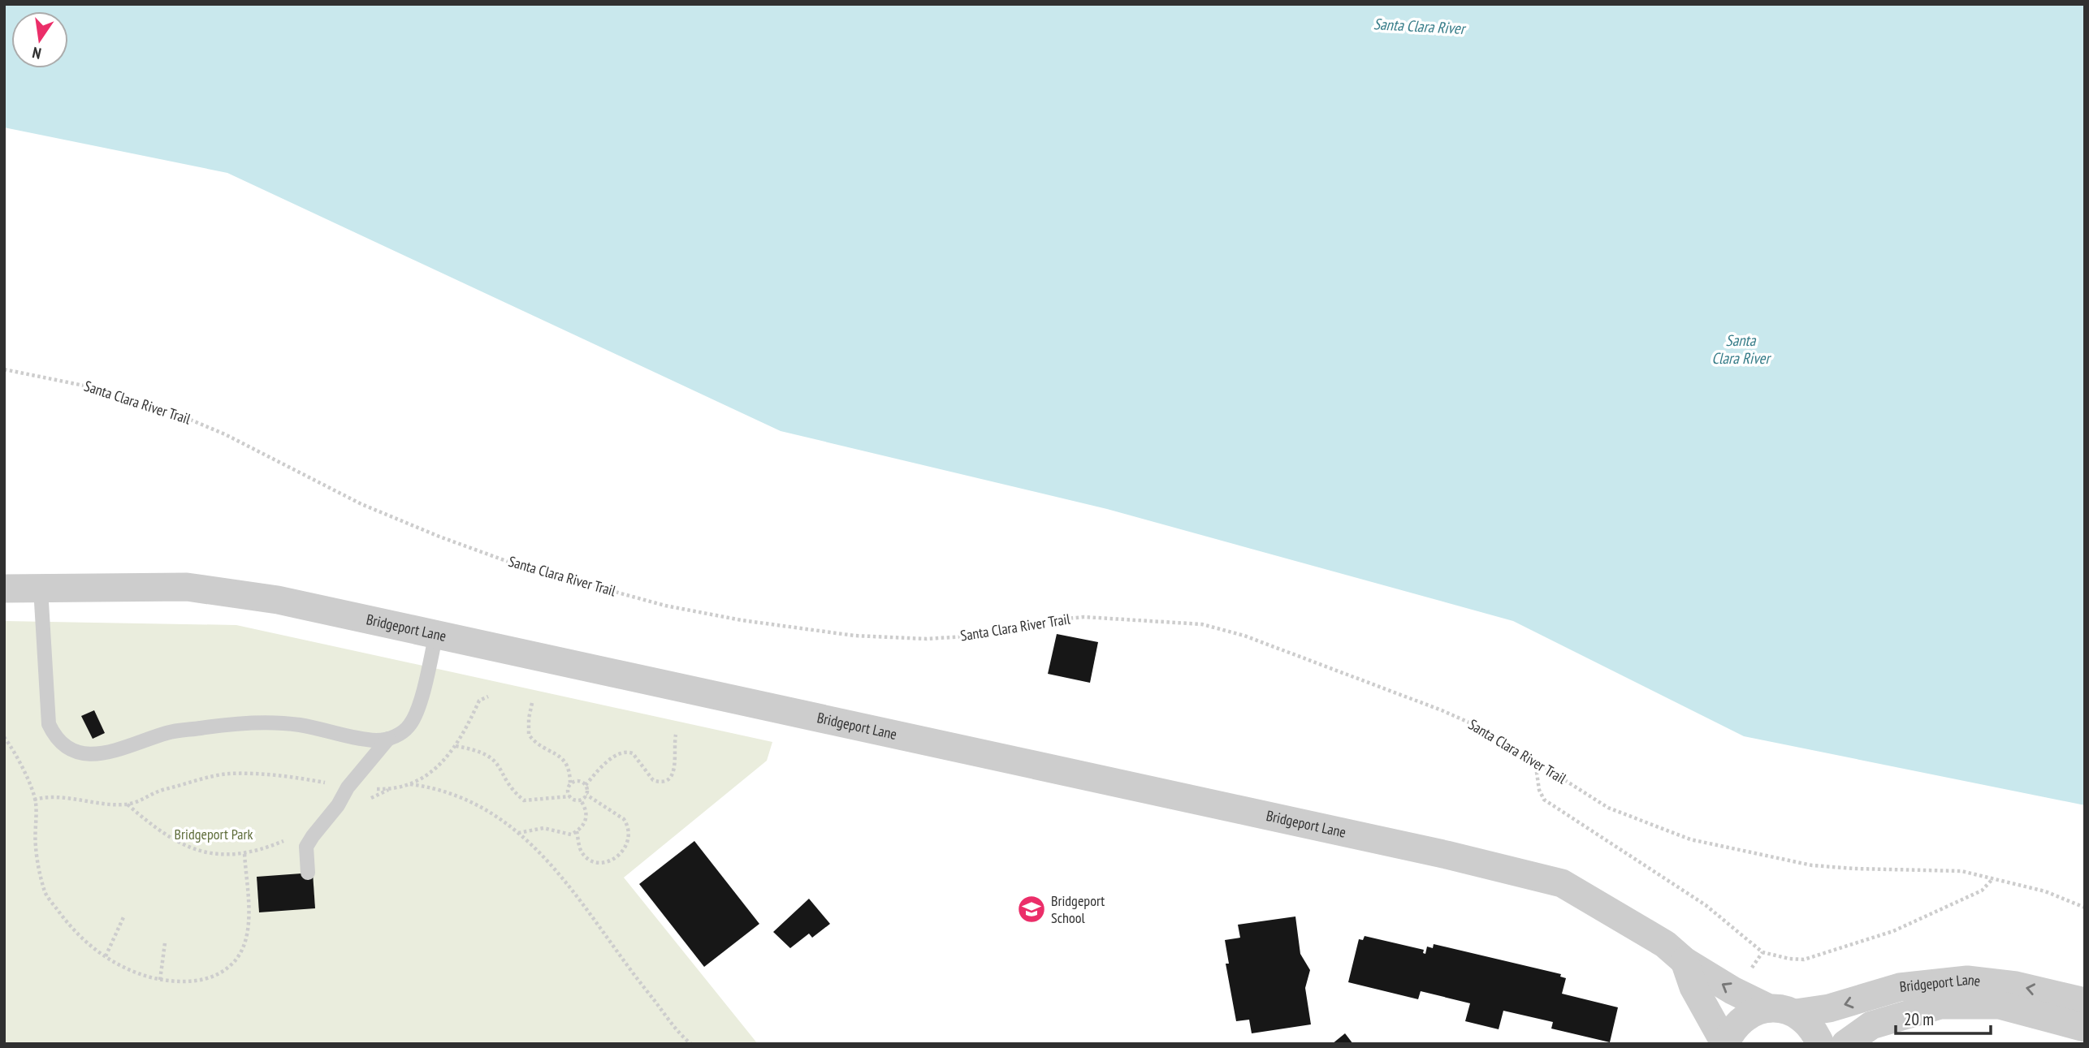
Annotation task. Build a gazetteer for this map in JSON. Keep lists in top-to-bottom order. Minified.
{"streets":{"street":["Bridgeport Lane"],"path":["Santa Clara River Trail"]},"water":["Santa Clara River"],"parks":["Bridgeport Park"],"places":{"school or university":["Bridgeport School"]},"scale_bar":"20 m","north":"bottom"}
